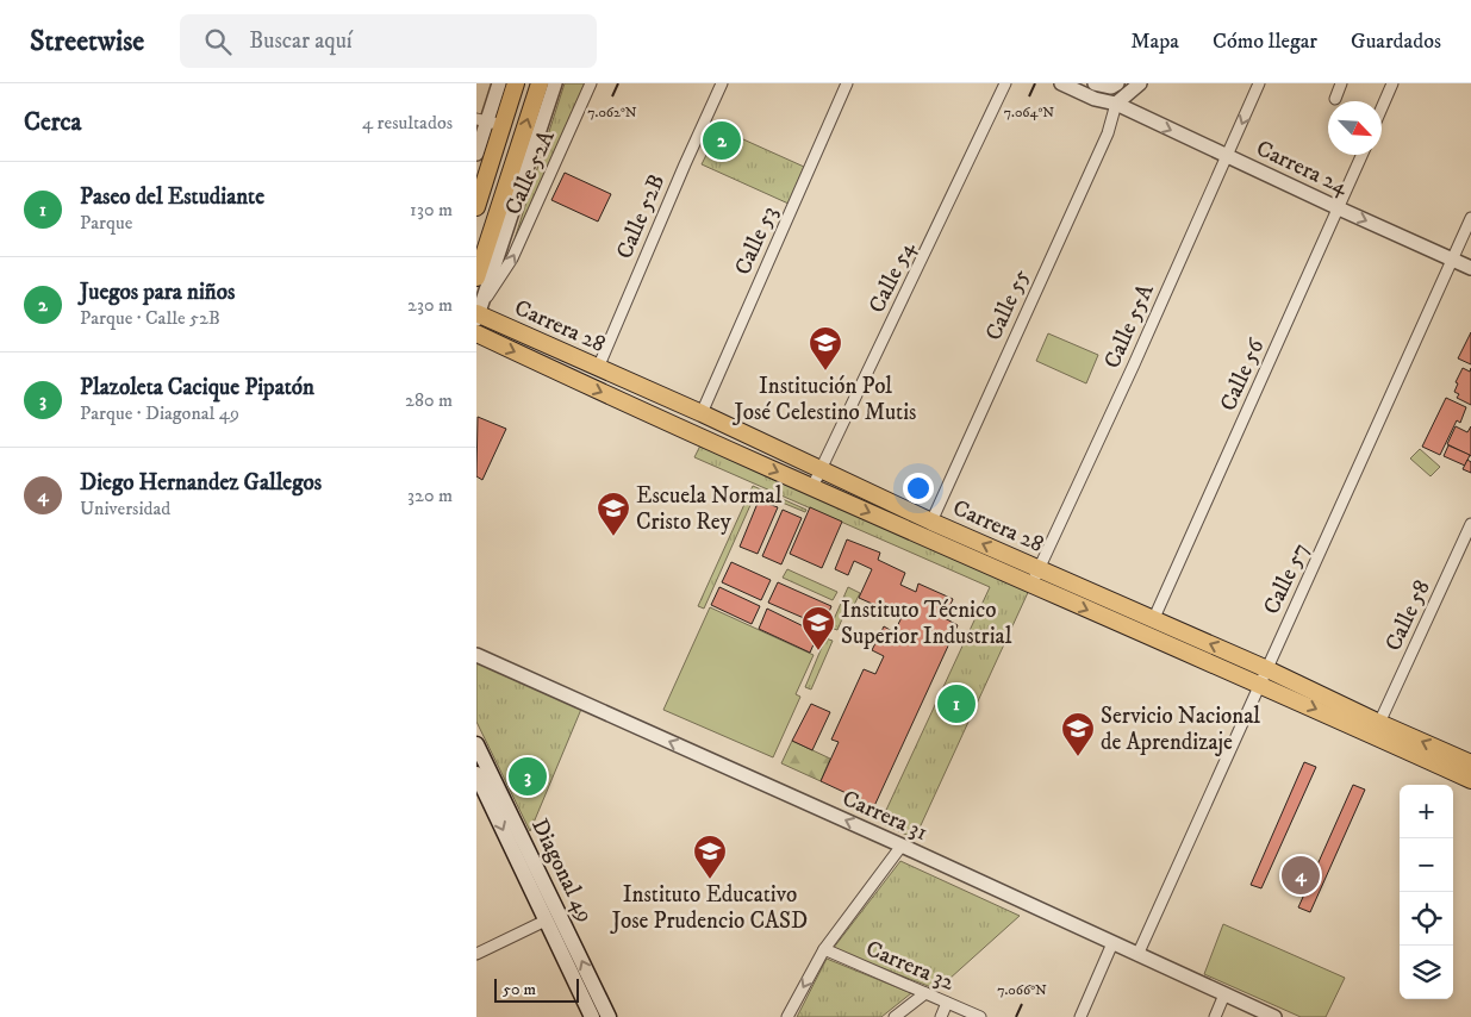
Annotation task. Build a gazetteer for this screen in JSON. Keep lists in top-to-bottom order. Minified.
{"streets":{"main road":["Carrera 28","Diagonal 49"],"street":["Carrera 24","Calle 52A","Calle 52B","Calle 53","Calle 54","Calle 55","Calle 55A","Calle 56","Calle 57","Calle 58","Carrera 31","Carrera 32"]},"crossings":[["Carrera 24","Calle 55"],["Carrera 24","Calle 55A"],["Carrera 24","Calle 56"],["Carrera 24","Calle 57"],["Calle 52A","Carrera 28"],["Calle 52B","Carrera 28"],["Calle 53","Carrera 28"],["Calle 54","Carrera 28"],["Calle 55","Carrera 28"],["Carrera 28","Calle 55A"],["Carrera 28","Calle 56"],["Carrera 28","Calle 57"],["Carrera 28","Calle 58"],["Calle 57","Carrera 31"]],"one_way":["Carrera 24","Carrera 31"],"places":{"school or university":["Institución Pol José Celestino Mutis","Escuela Normal Cristo Rey","Instituto Técnico Superior Industrial","Servicio Nacional de Aprendizaje","Instituto Educativo Jose Prudencio CASD"]},"scale_bar":"50 m","north":"bottom right","page":{"header":"Streetwise","search":"Buscar aquí","nav":["Mapa","Cómo llegar","Guardados"],"heading":["Cerca","4 resultados"],"pins":["2","1","3","4"],"list":[{"mark":"1","name":"Paseo del Estudiante","note":"Parque","value":"130 m"},{"mark":"2","name":"Juegos para niños","note":"Parque · Calle 52B","value":"230 m"},{"mark":"3","name":"Plazoleta Cacique Pipatón","note":"Parque · Diagonal 49","value":"280 m"},{"mark":"4","name":"Diego Hernandez Gallegos","note":"Universidad","value":"320 m"}],"map_buttons":["+","−"],"scale":"50 m"},"coordinates":["7.062°N","7.064°N","7.066°N"]}
